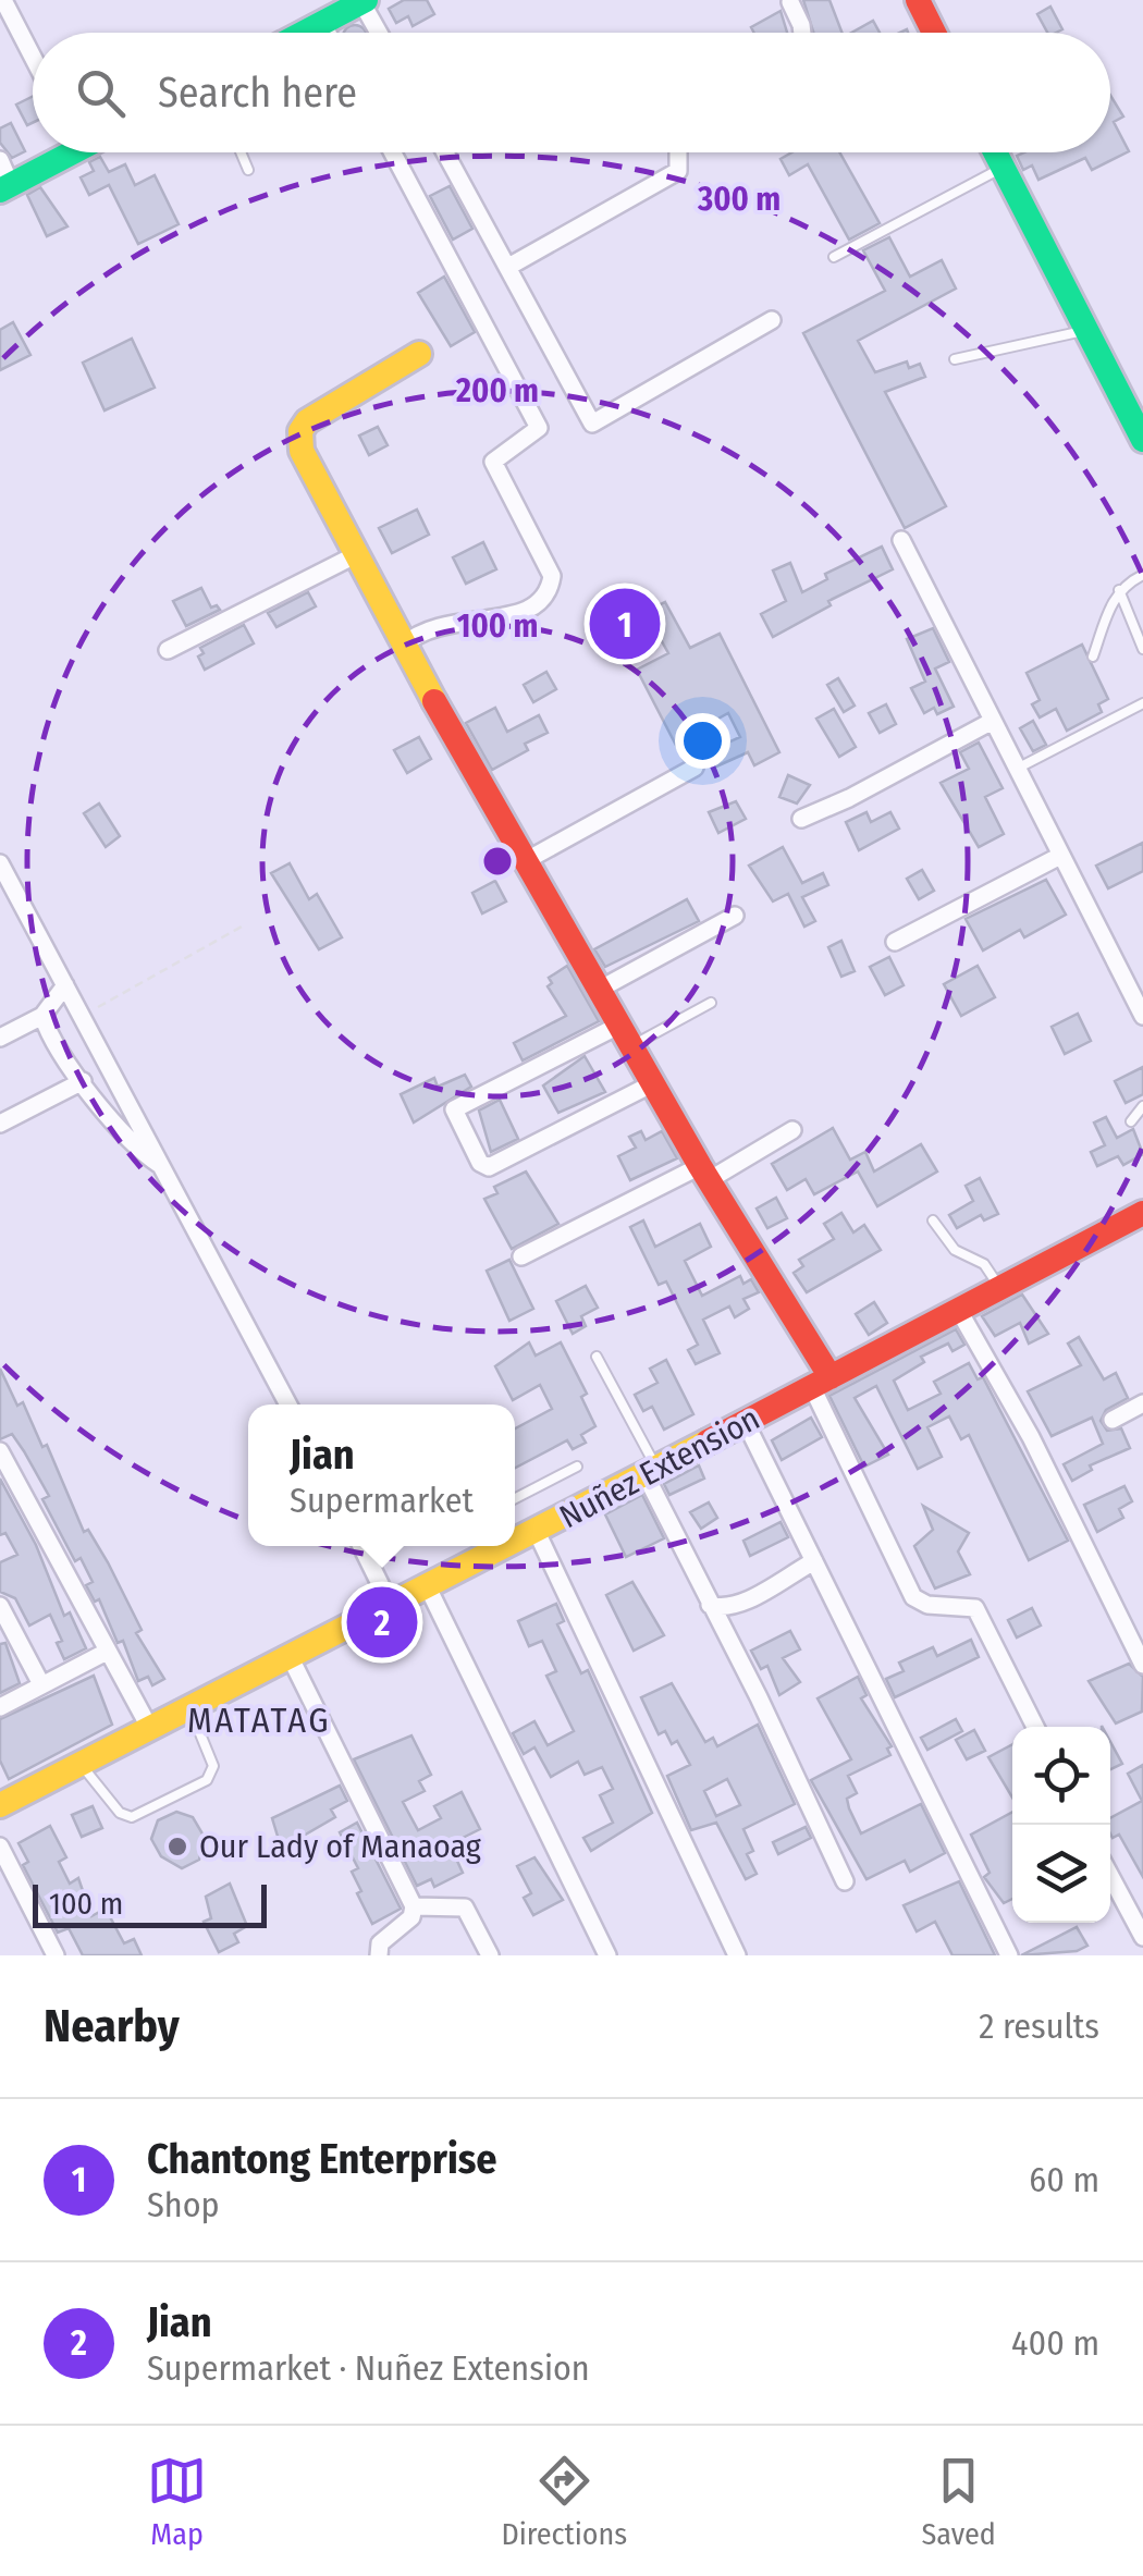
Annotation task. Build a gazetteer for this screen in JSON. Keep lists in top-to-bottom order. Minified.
{"streets":{"street":["Nuñez Extension"]},"districts":["MATATAG"],"places":["Our Lady of Manaoag"],"scale_bar":"100 m","page":{"search":"Search here","pins":["1","2"],"popup":["Jian","Supermarket"],"scale":"100 m","heading":["Nearby","2 results"],"list":[{"mark":"1","name":"Chantong Enterprise","note":"Shop","value":"60 m"},{"mark":"2","name":"Jian","note":"Supermarket · Nuñez Extension","value":"400 m"}],"nav":["Map","Directions","Saved"]},"rings":["300 m","200 m","100 m"]}
